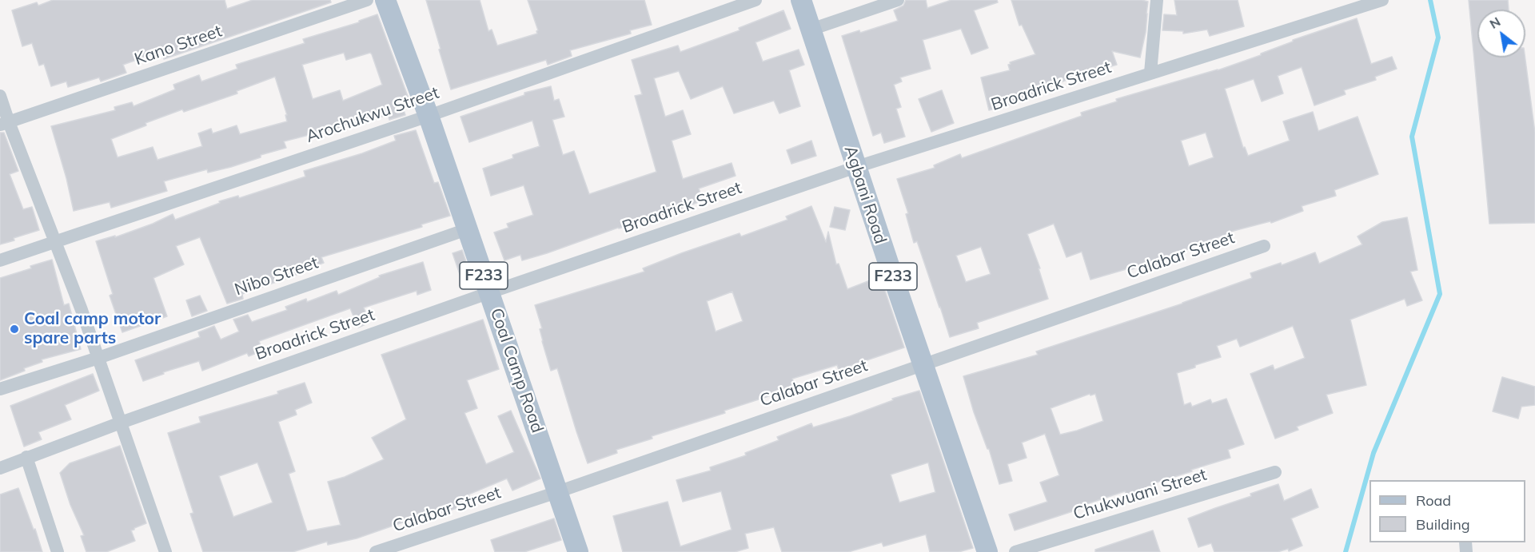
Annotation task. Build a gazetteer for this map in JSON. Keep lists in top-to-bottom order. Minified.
{"streets":{"main road":["Agbani Road","F233","Coal Camp Road"],"street":["Kano Street","Broadrick Street","Arochukwu Street","Calabar Street","Nibo Street","Chukwuani Street"]},"crossings":[["Broadrick Street","Agbani Road"],["Broadrick Street","Coal Camp Road"],["Arochukwu Street","Coal Camp Road"],["Agbani Road","Calabar Street"],["Calabar Street","Coal Camp Road"],["Nibo Street","Coal Camp Road"]],"places":["Coal camp motor spare parts"],"legend":["Road","Building"],"north":"top left"}
